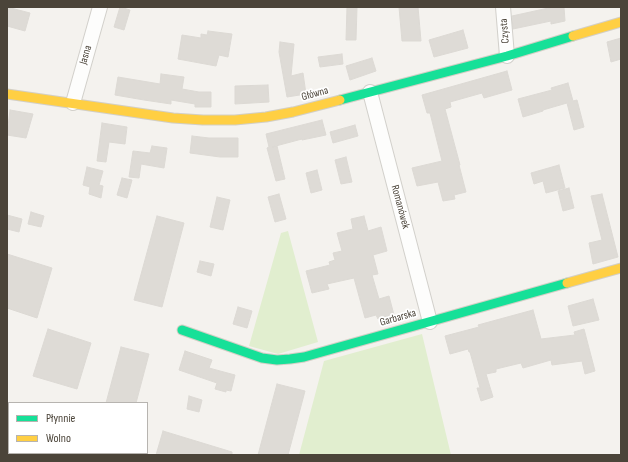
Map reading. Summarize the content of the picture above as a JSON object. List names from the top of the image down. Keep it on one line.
{"streets":{"street":["Czysta","Jasna","Główna","Romanówek","Garbarska"]},"crossings":[["Czysta","Główna"],["Jasna","Główna"],["Główna","Romanówek"],["Romanówek","Garbarska"]],"legend":["Płynnie","Wolno"]}
